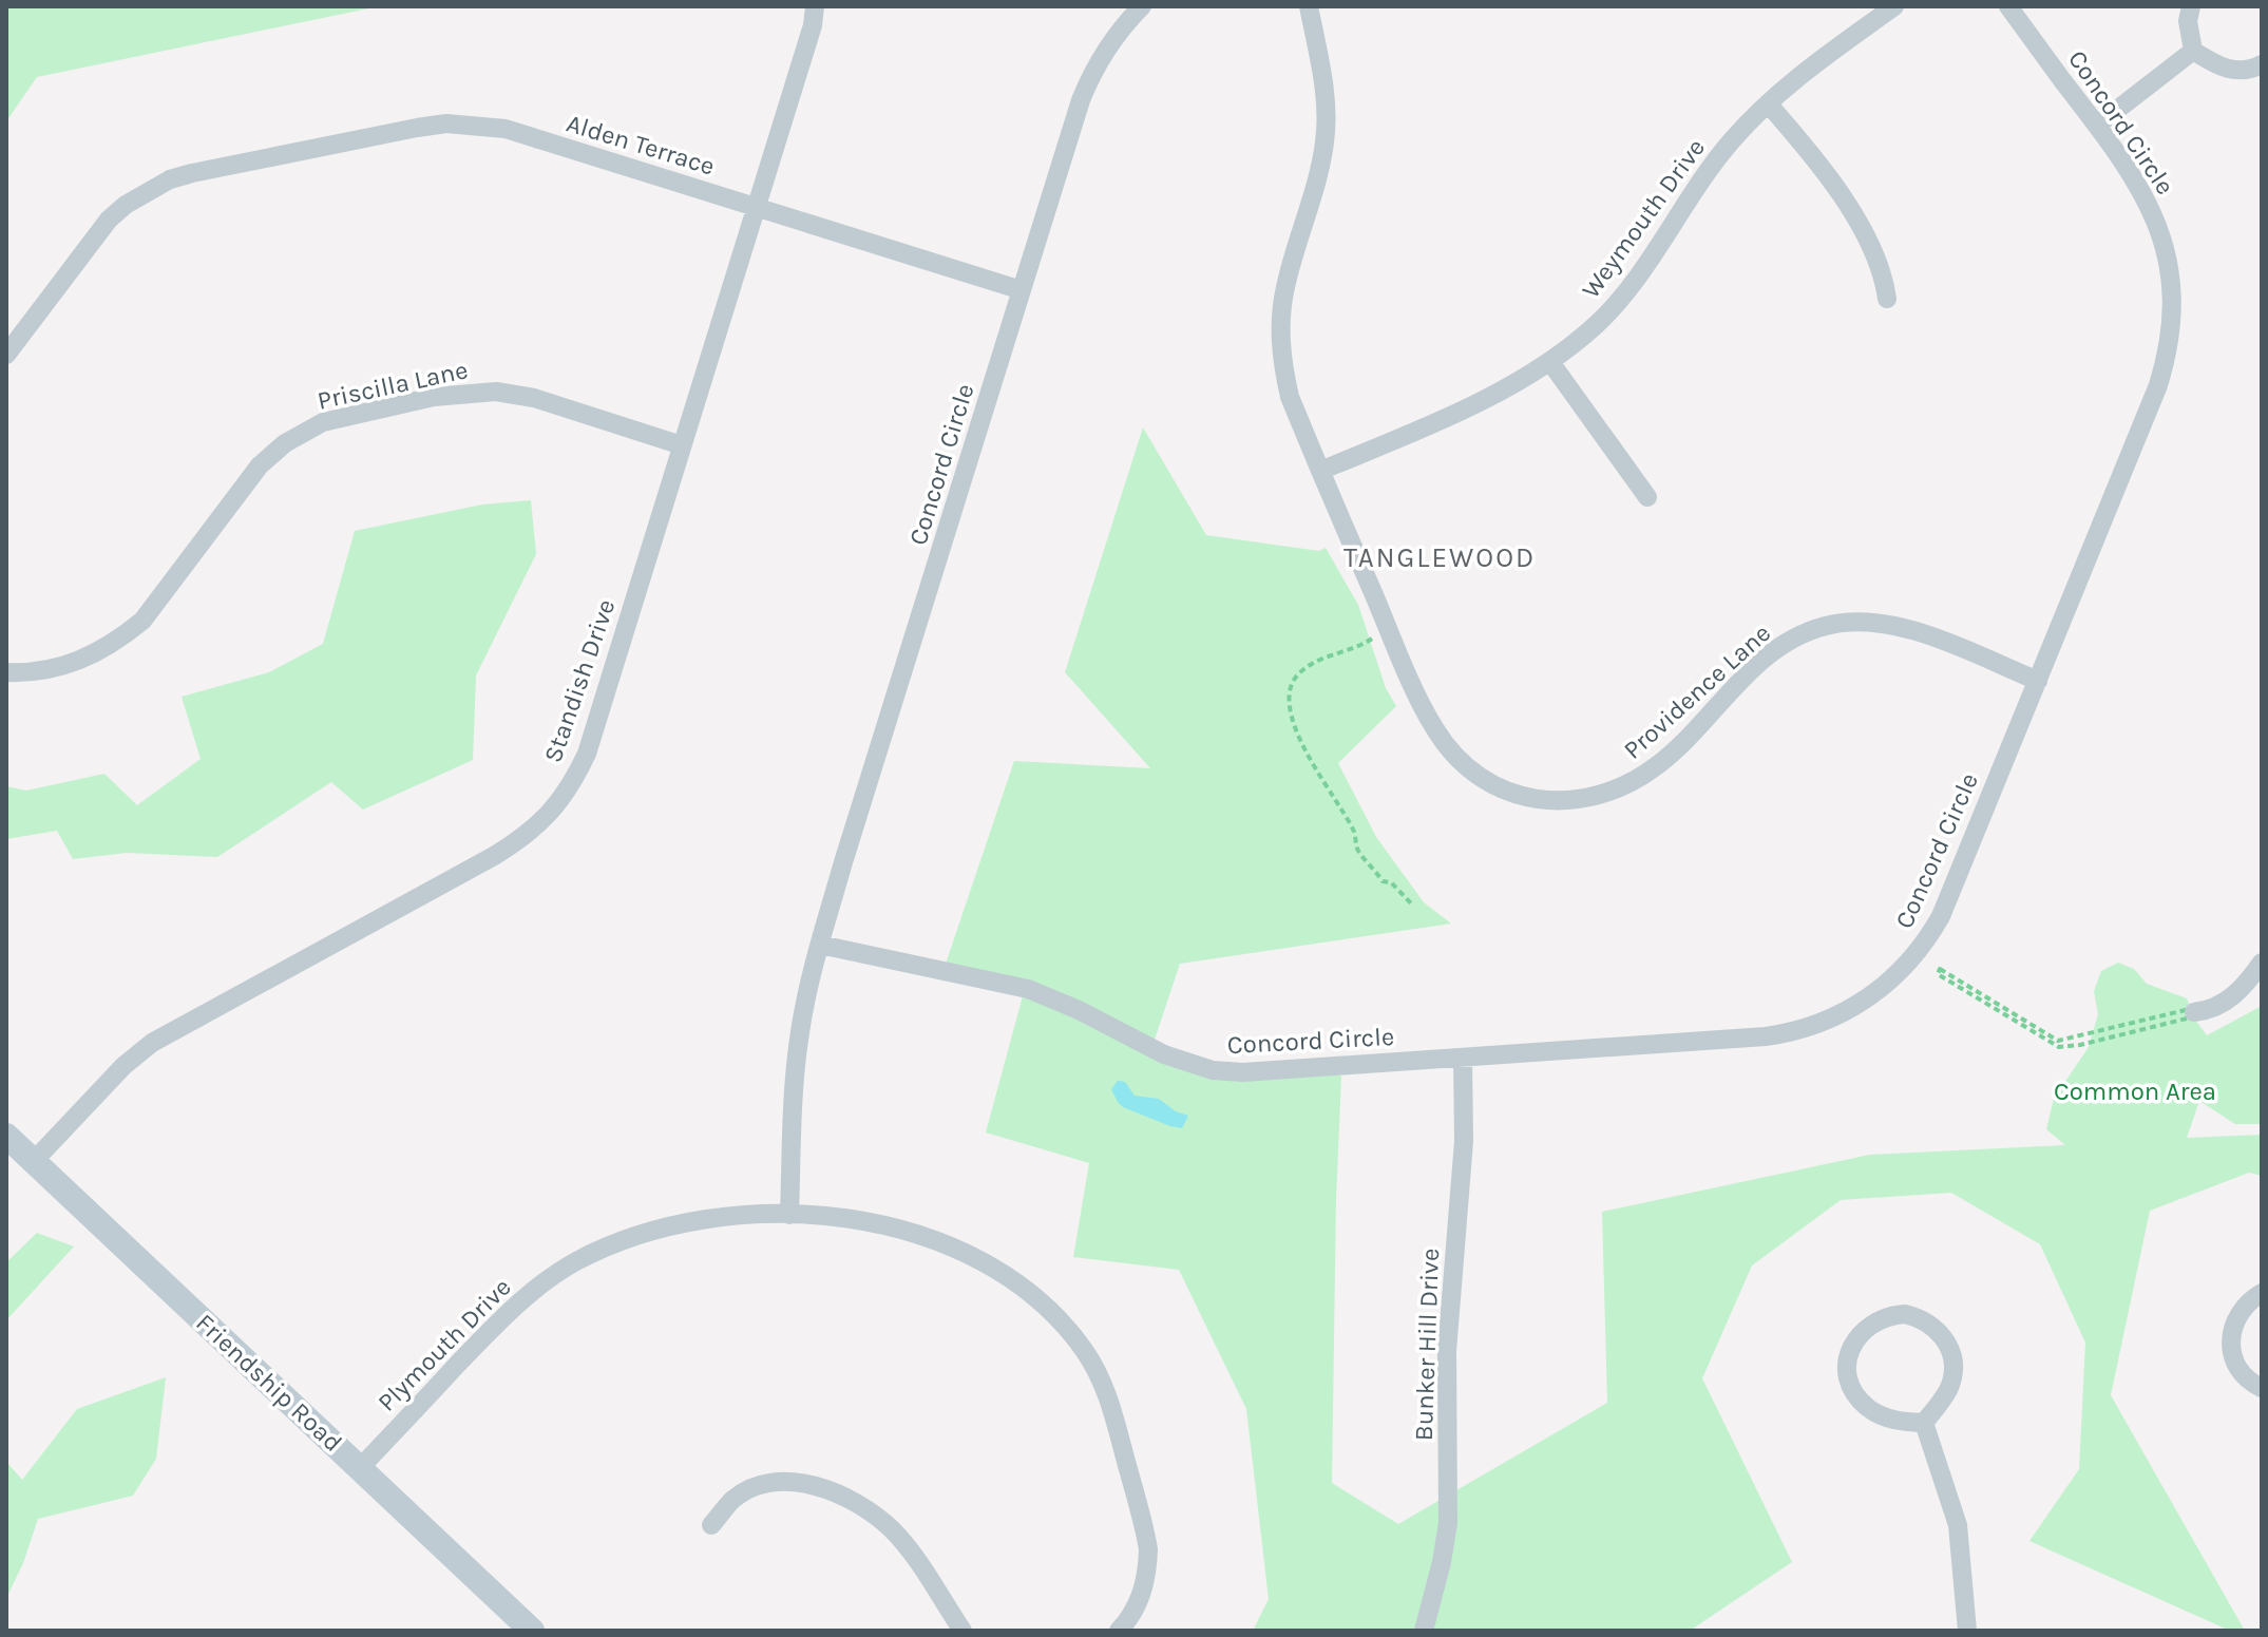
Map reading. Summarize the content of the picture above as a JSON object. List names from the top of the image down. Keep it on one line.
{"streets":{"street":["Concord Circle","Alden Terrace","Weymouth Drive","Priscilla Lane","Standish Drive","Providence Lane","Plymouth Drive","Bunker Hill Drive","Friendship Road"]},"crossings":[["Concord Circle","Alden Terrace"],["Concord Circle","Providence Lane"],["Concord Circle","Plymouth Drive"],["Concord Circle","Bunker Hill Drive"],["Alden Terrace","Standish Drive"],["Weymouth Drive","Providence Lane"],["Priscilla Lane","Standish Drive"],["Standish Drive","Friendship Road"],["Plymouth Drive","Friendship Road"]],"districts":["TANGLEWOOD"],"parks":["Common Area"]}
